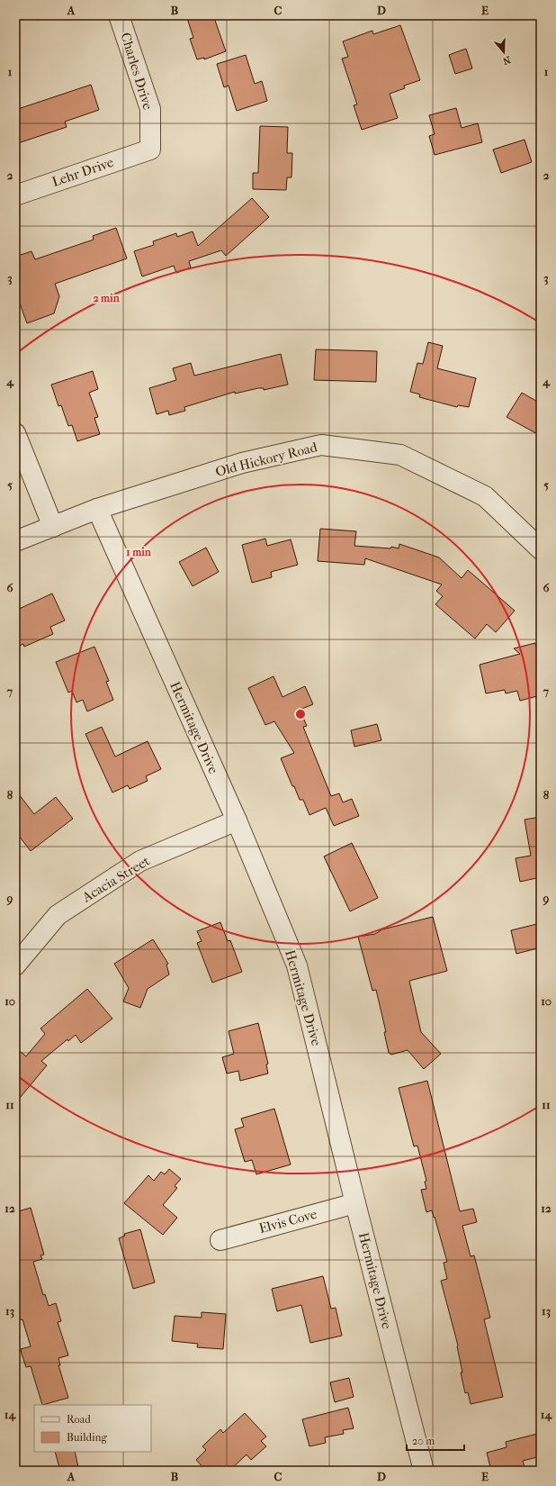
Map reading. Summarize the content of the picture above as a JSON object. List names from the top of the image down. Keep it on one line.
{"streets":{"street":["Charles Drive","Lehr Drive","Old Hickory Road","Hermitage Drive","Acacia Street","Elvis Cove"]},"crossings":[["Charles Drive","Lehr Drive"],["Old Hickory Road","Hermitage Drive"],["Hermitage Drive","Acacia Street"],["Hermitage Drive","Elvis Cove"]],"legend":["Road","Building"],"scale_bar":"20 m","north":"bottom","grid":{"columns":["A","B","C","D","E"],"rows":["1","2","3","4","5","6","7","8","9","10","11","12","13","14"]},"rings":["2 min","1 min"]}
